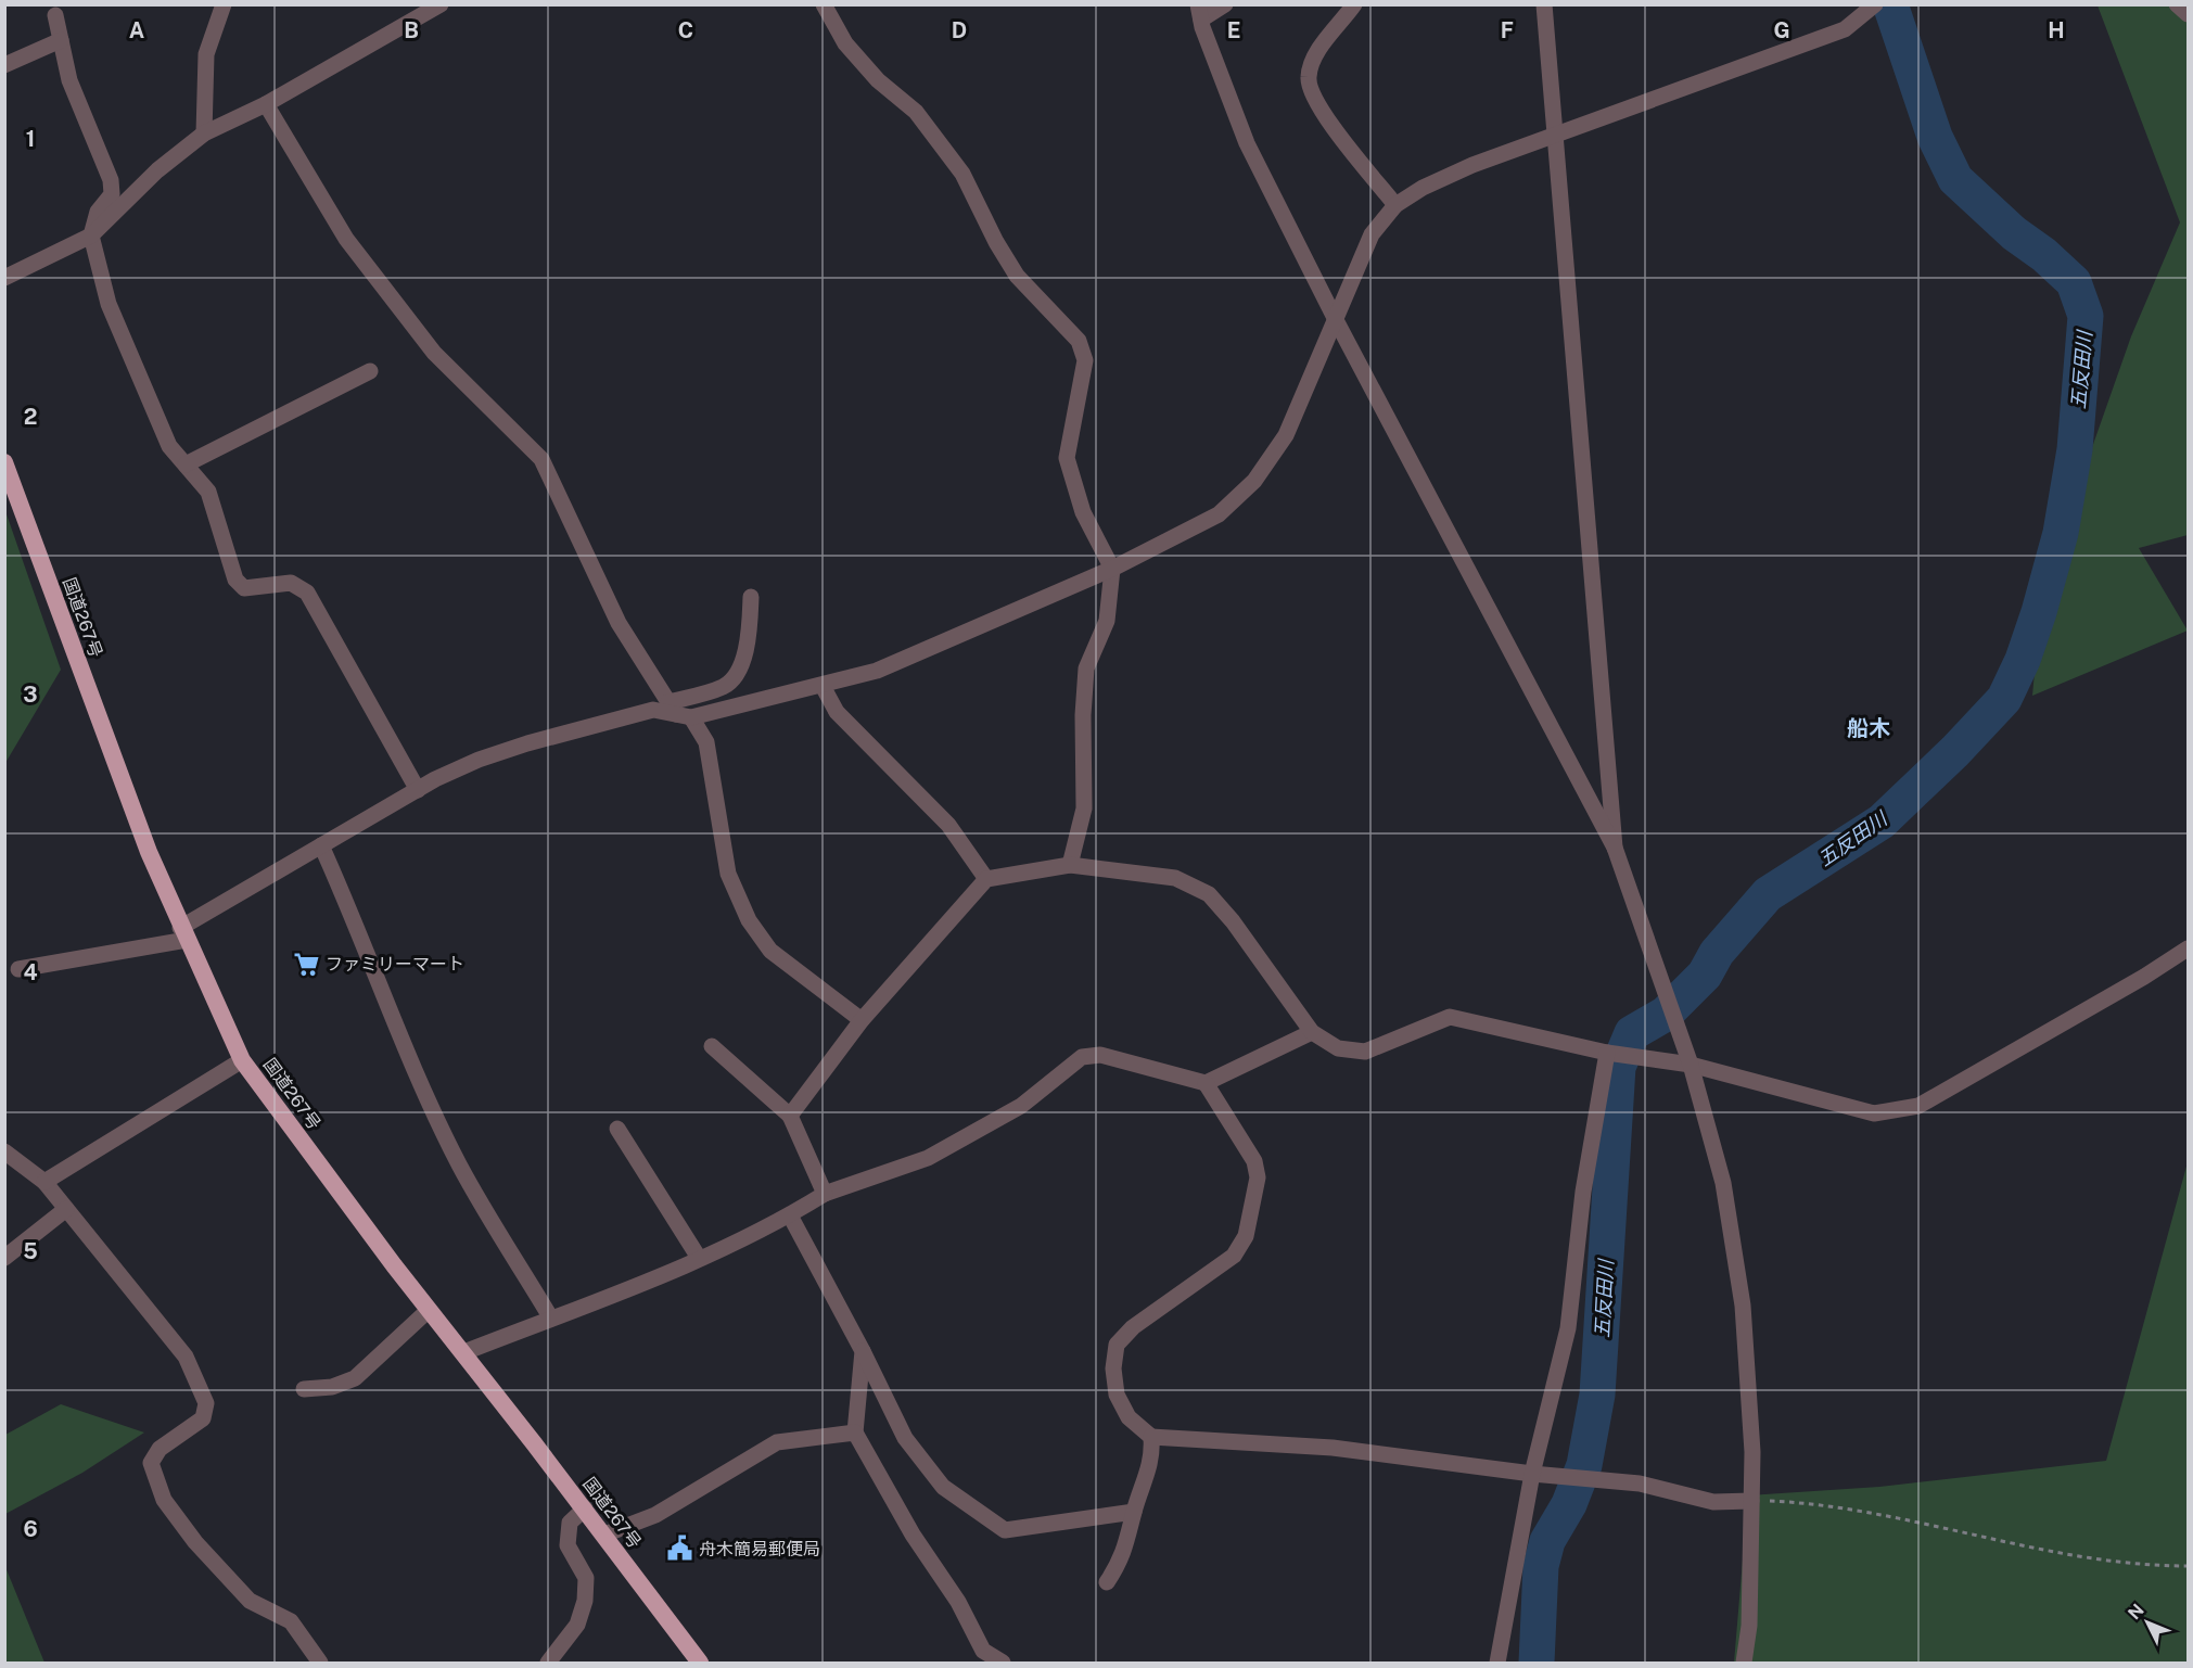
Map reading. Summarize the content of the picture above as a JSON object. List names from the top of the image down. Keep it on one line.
{"streets":{"highway":["国道267号"]},"districts":["船木"],"water":["五反田川"],"places":{"supermarket":["ファミリーマート"],"public building":["舟木簡易郵便局"]},"north":"top left","grid":{"columns":["A","B","C","D","E","F","G","H"],"rows":["1","2","3","4","5","6"]}}
